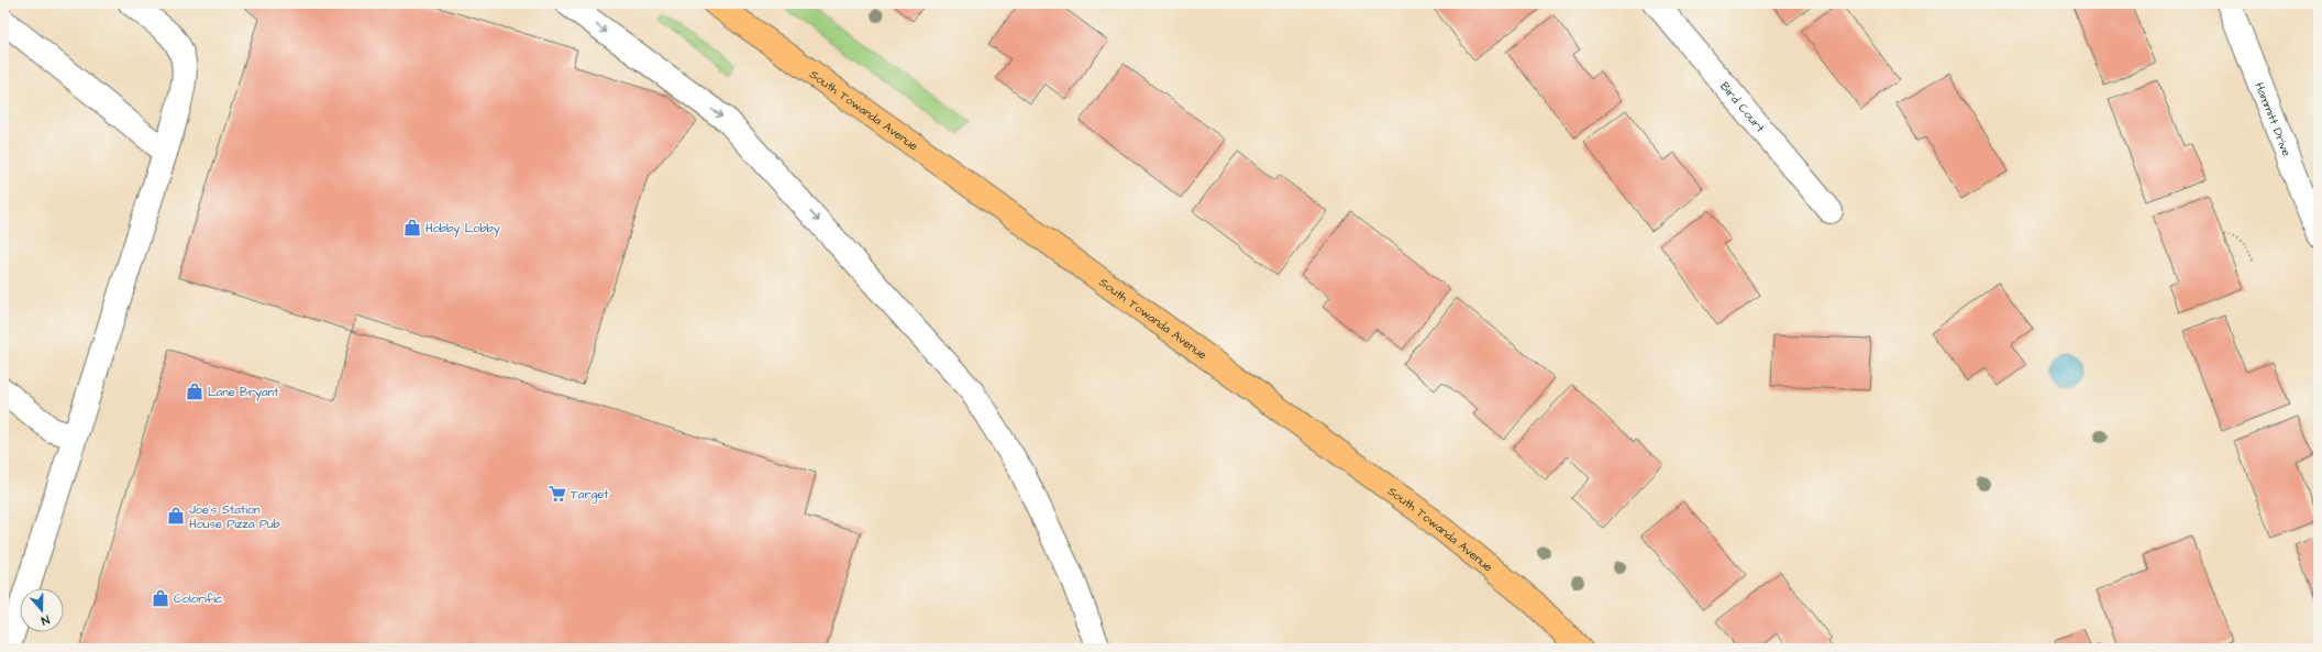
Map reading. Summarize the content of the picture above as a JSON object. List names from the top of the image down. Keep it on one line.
{"streets":{"main road":["South Towanda Avenue"],"street":["Bird Court","Hammitt Drive"]},"places":{"shop":["Hobby Lobby","Lane Bryant","Joe's Station House Pizza Pub","Colorific"],"supermarket":["Target"]},"north":"bottom"}
